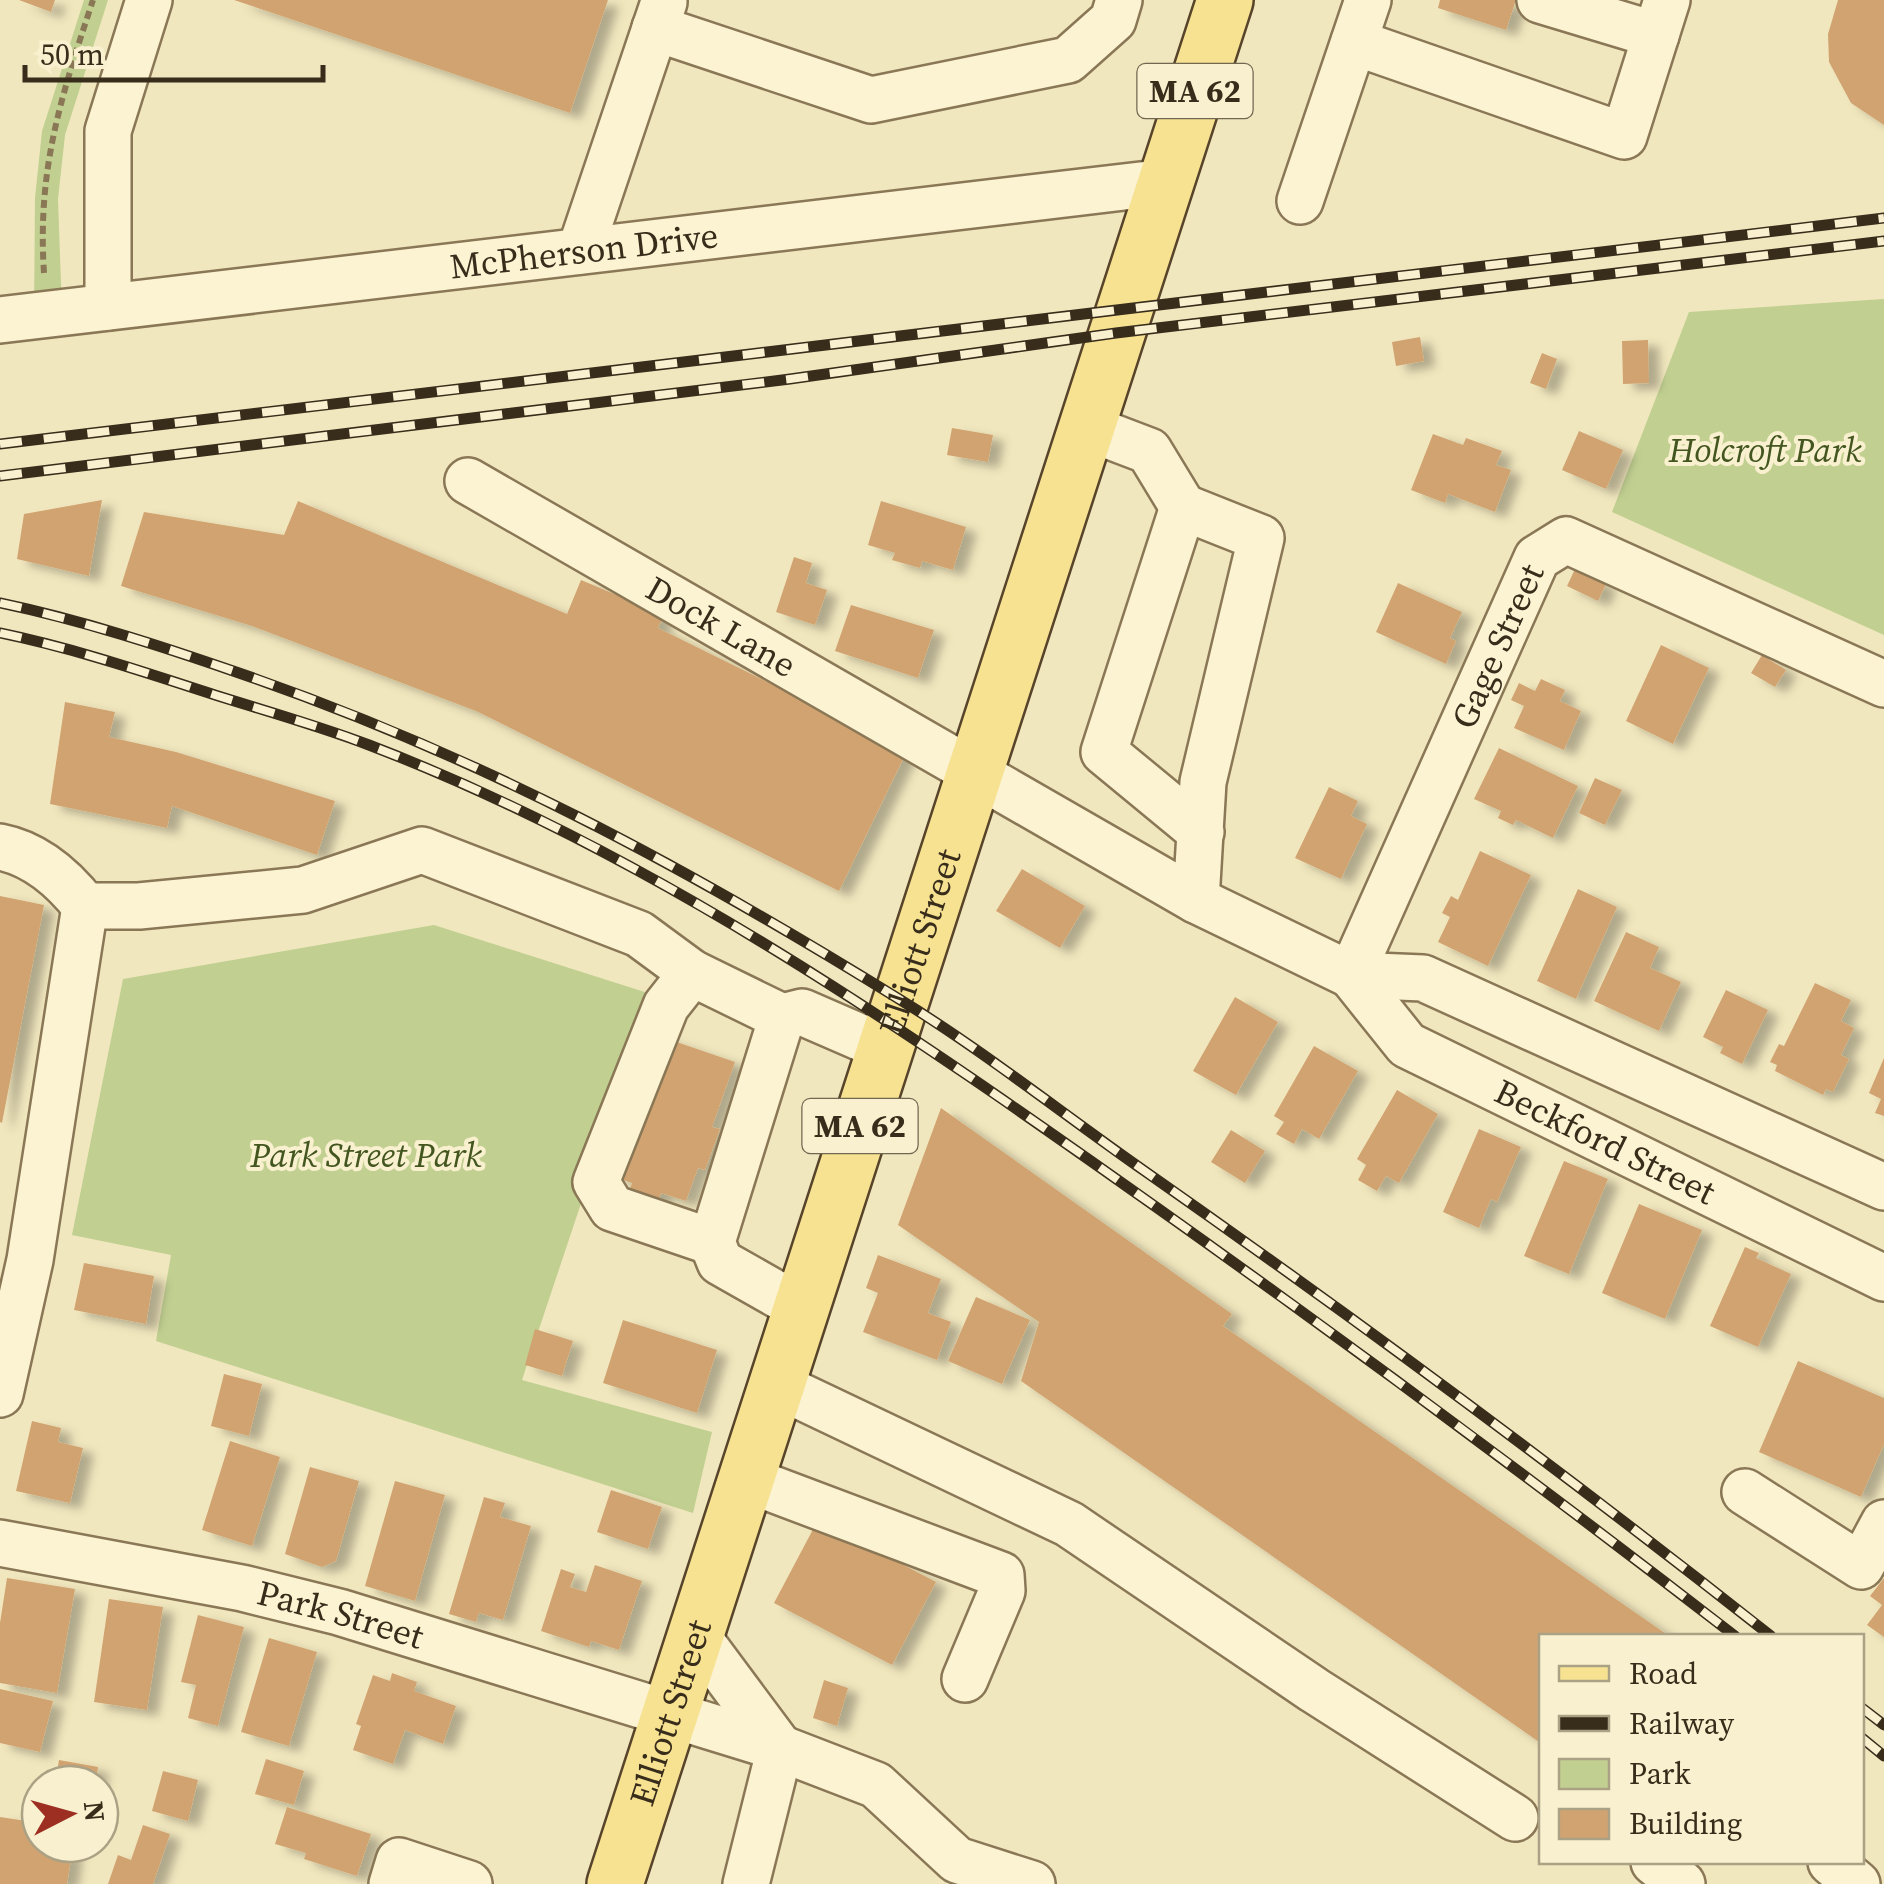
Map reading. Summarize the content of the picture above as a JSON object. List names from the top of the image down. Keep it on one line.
{"streets":{"main road":["MA 62","Elliott Street"],"street":["McPherson Drive","Dock Lane","Gage Street","Beckford Street","Park Street"]},"crossings":[["McPherson Drive","Elliott Street"],["Dock Lane","Elliott Street"],["Dock Lane","Beckford Street"],["Gage Street","Beckford Street"],["Elliott Street","Beckford Street"],["Elliott Street","Park Street"]],"parks":["Holcroft Park","Park Street Park"],"legend":["Road","Railway","Park","Building"],"scale_bar":"50 m","north":"right"}
